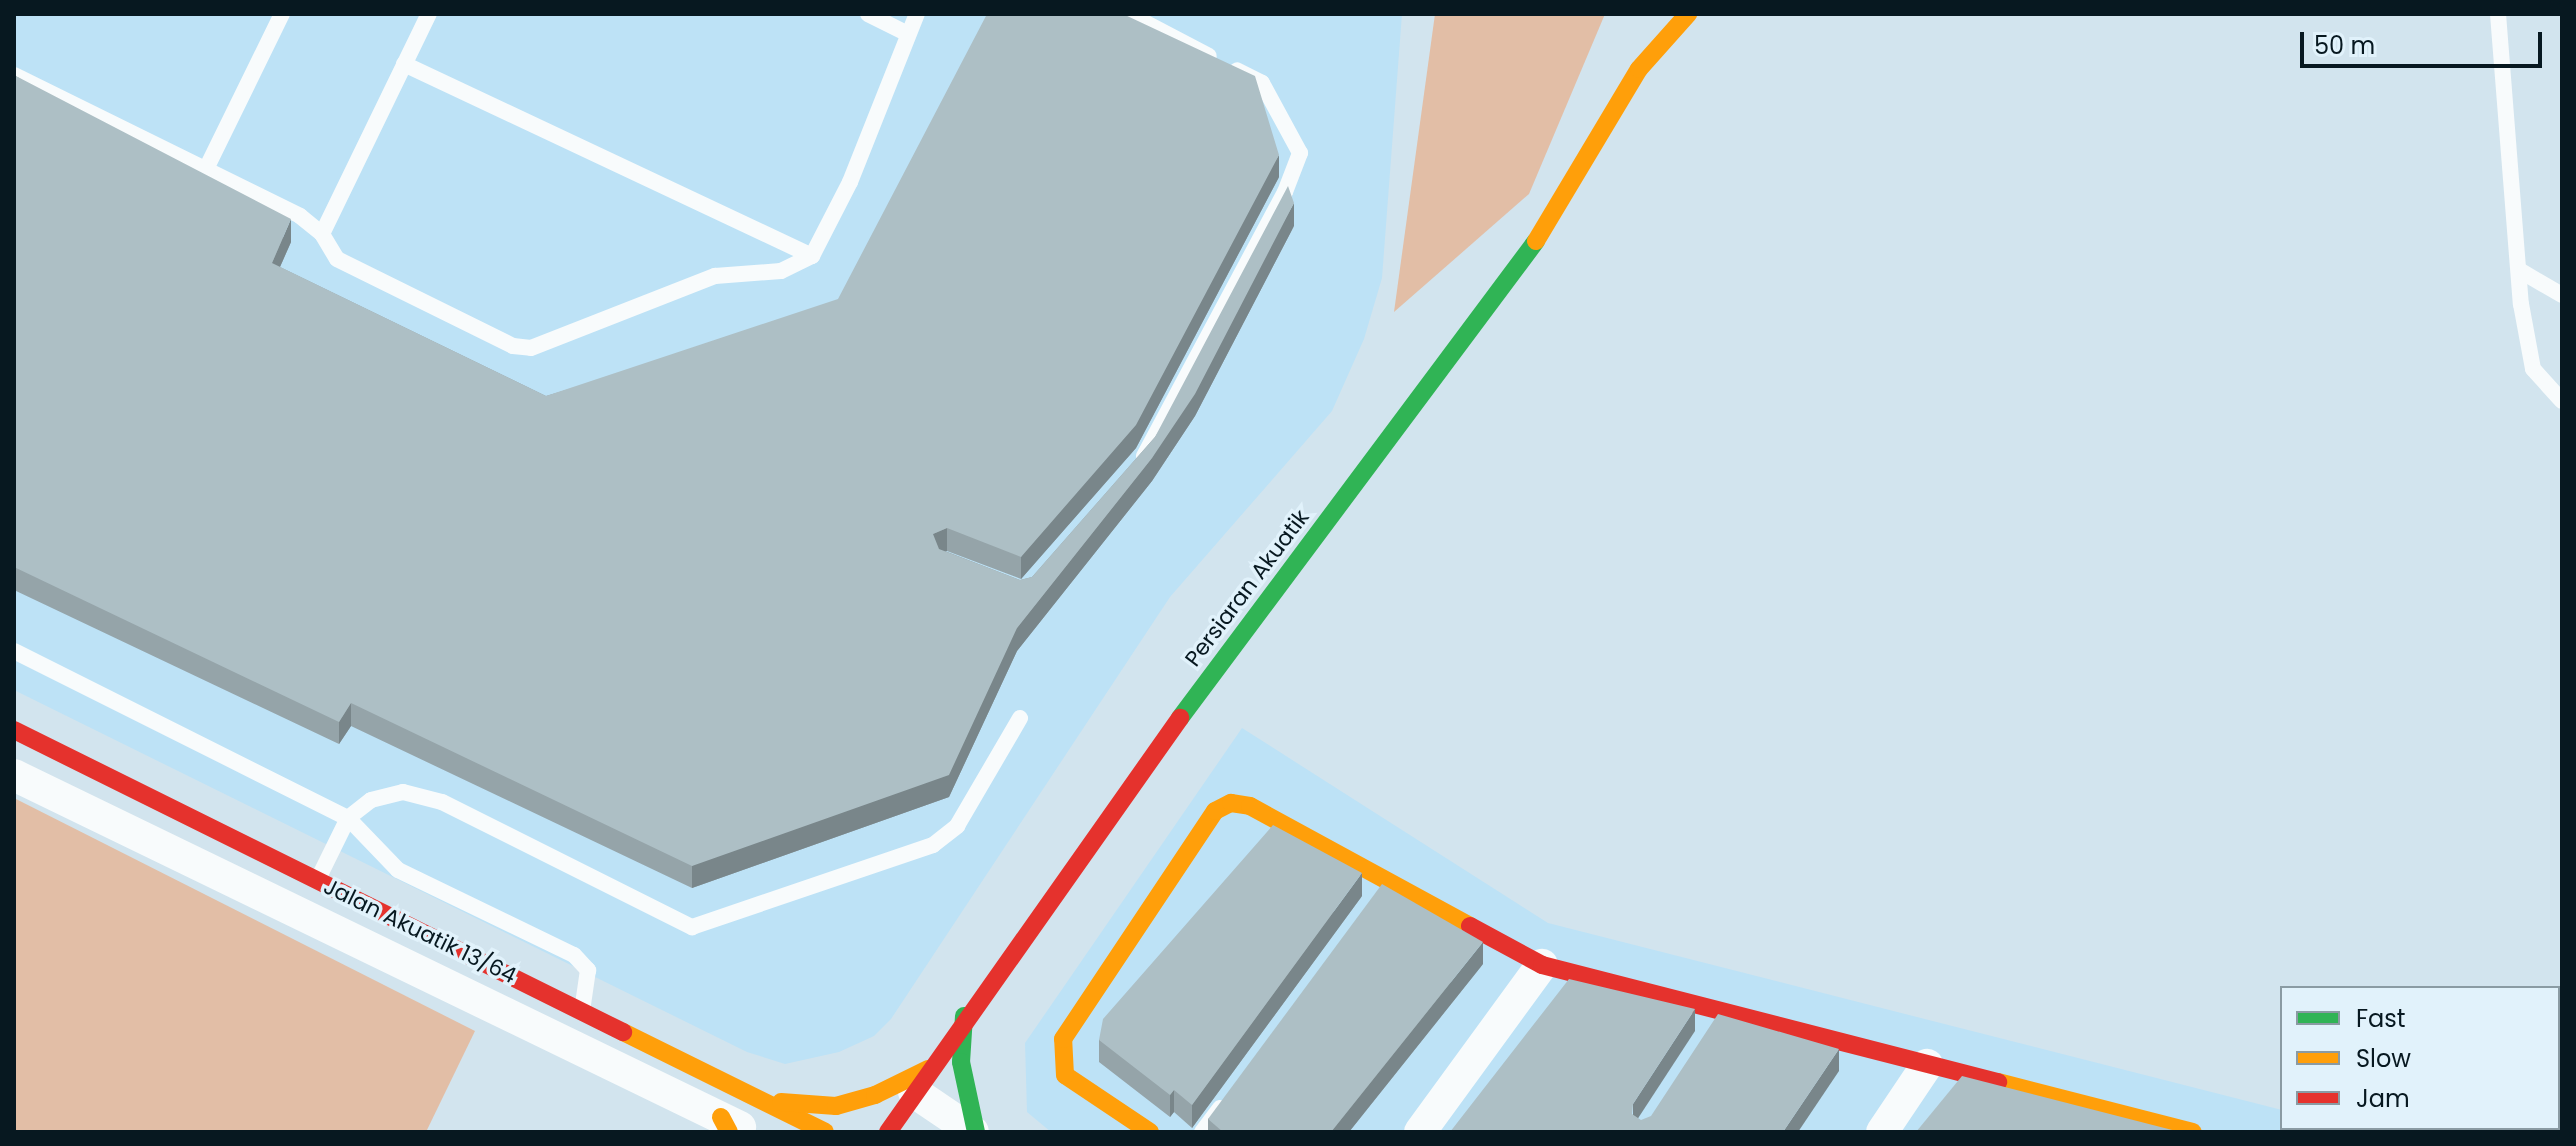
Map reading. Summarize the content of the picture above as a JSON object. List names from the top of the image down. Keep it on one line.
{"streets":{"street":["Persiaran Akuatik","Jalan Akuatik 13/64"]},"legend":["Fast","Slow","Jam"],"scale_bar":"50 m"}
